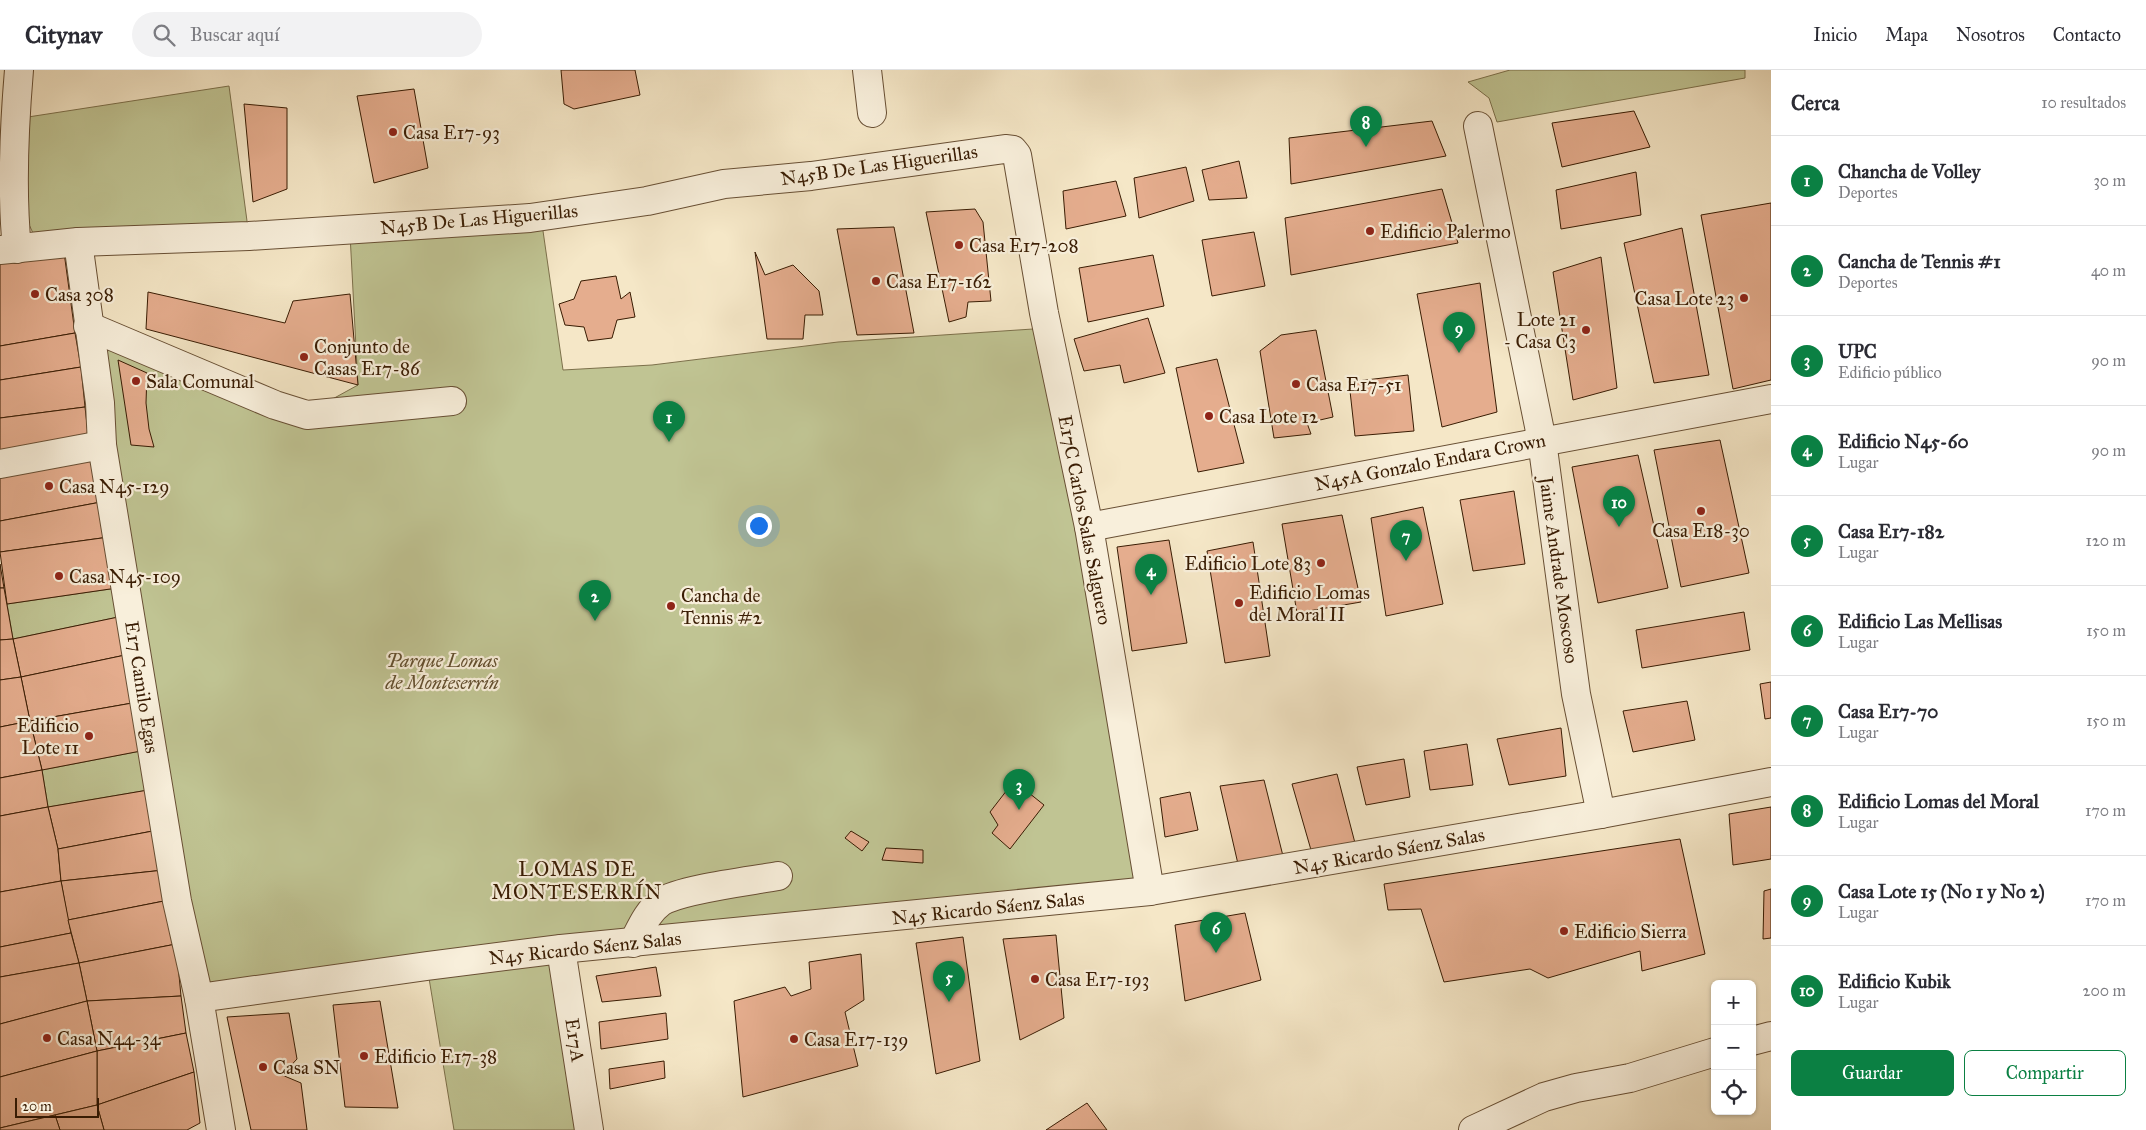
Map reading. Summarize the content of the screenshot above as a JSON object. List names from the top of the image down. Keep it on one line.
{"streets":{"street":["N45B De Las Higuerillas","N45A Gonzalo Endara Crown","E17C Carlos Salas Salguero","Jaime Andrade Moscoso","E17 Camilo Egas","N45 Ricardo Sáenz Salas","E17A"]},"crossings":[["N45B De Las Higuerillas","E17C Carlos Salas Salguero"],["N45B De Las Higuerillas","E17 Camilo Egas"],["N45A Gonzalo Endara Crown","E17C Carlos Salas Salguero"],["N45A Gonzalo Endara Crown","Jaime Andrade Moscoso"],["E17C Carlos Salas Salguero","N45 Ricardo Sáenz Salas"],["Jaime Andrade Moscoso","N45 Ricardo Sáenz Salas"],["E17 Camilo Egas","N45 Ricardo Sáenz Salas"],["N45 Ricardo Sáenz Salas","E17A"]],"districts":["LOMAS DE MONTESERRÍN"],"parks":["Parque Lomas de Monteserrín"],"places":["Casa E17-93","Edificio Palermo","Casa E17-208","Casa E17-162","Casa 308","Casa Lote 23","Lote 21 - Casa C3","Conjunto de Casas E17-86","Sala Comunal","Casa E17-51","Casa Lote 12","Casa N45-129","Casa E18-30","Edificio Lote 83","Casa N45-109","Edificio Lomas del Moral II","Cancha de Tennis #2","Edificio Lote 11","Edificio Sierra","Casa E17-193","Casa N44-34","Casa E17-139","Edificio E17-38","Casa SN"],"scale_bar":"20 m","page":{"header":"Citynav","search":"Buscar aquí","nav":["Inicio","Mapa","Nosotros","Contacto"],"heading":["Cerca","10 resultados"],"pins":["8","9","1","10","7","4","2","3","6","5"],"list":[{"mark":"1","name":"Chancha de Volley","note":"Deportes","value":"30 m"},{"mark":"2","name":"Cancha de Tennis #1","note":"Deportes","value":"40 m"},{"mark":"3","name":"UPC","note":"Edificio público","value":"90 m"},{"mark":"4","name":"Edificio N45-60","note":"Lugar","value":"90 m"},{"mark":"5","name":"Casa E17-182","note":"Lugar","value":"120 m"},{"mark":"6","name":"Edificio Las Mellisas","note":"Lugar","value":"150 m"},{"mark":"7","name":"Casa E17-70","note":"Lugar","value":"150 m"},{"mark":"8","name":"Edificio Lomas del Moral","note":"Lugar","value":"170 m"},{"mark":"9","name":"Casa Lote 15 (No 1 y No 2)","note":"Lugar","value":"170 m"},{"mark":"10","name":"Edificio Kubik","note":"Lugar","value":"200 m"}],"map_buttons":["+","−"],"buttons":["Guardar","Compartir"],"scale":"20 m"}}
